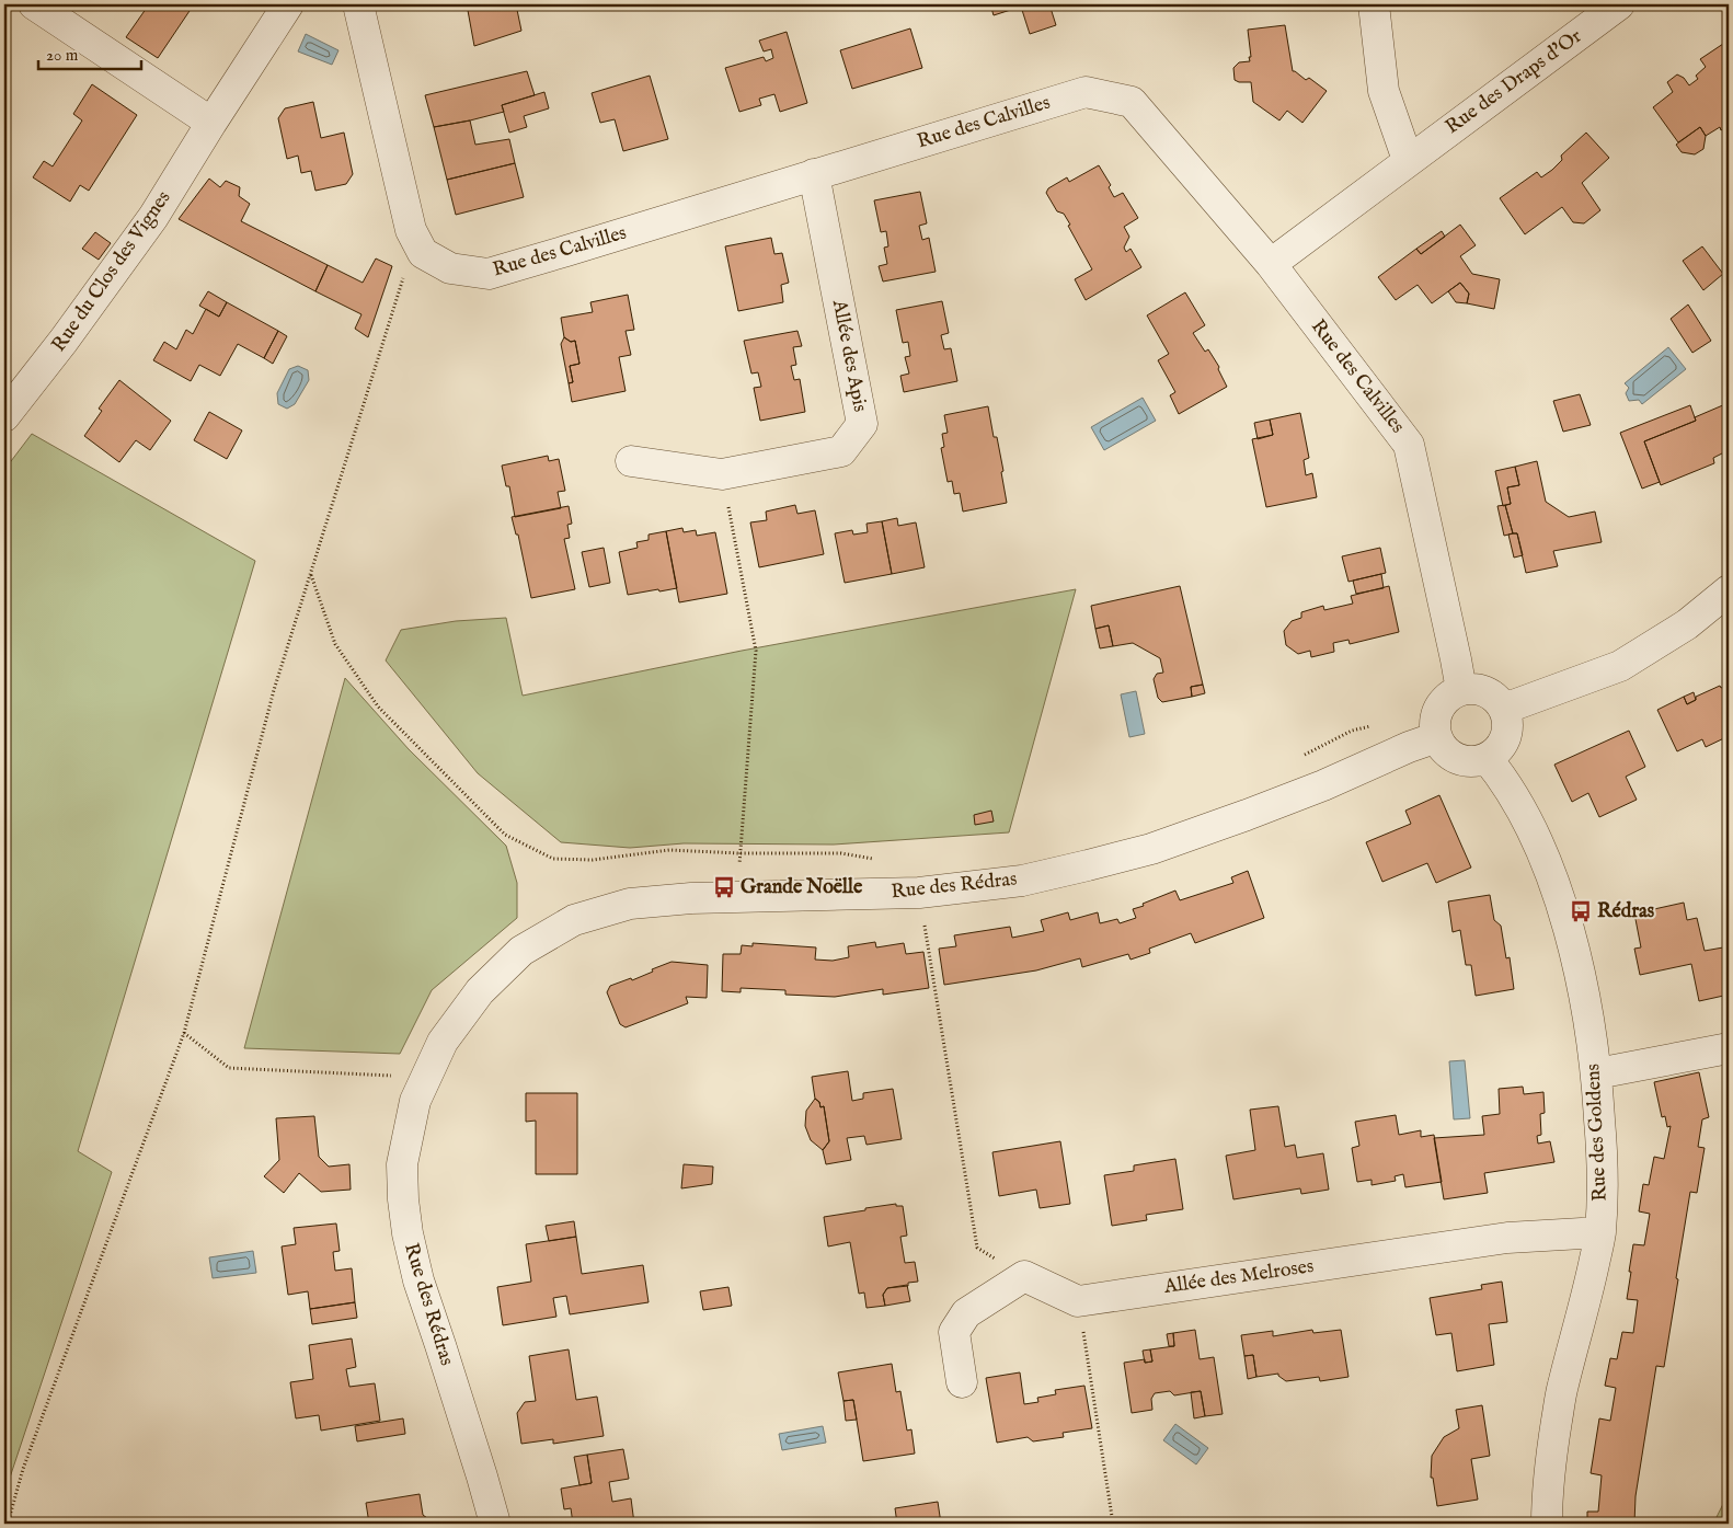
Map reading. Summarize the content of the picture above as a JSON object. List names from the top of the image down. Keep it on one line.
{"streets":{"street":["Rue des Draps d'Or","Rue des Calvilles","Rue du Clos des Vignes","Allée des Apis","Rue des Rédras","Rue des Goldens","Allée des Melroses"]},"crossings":[["Rue des Draps d'Or","Rue des Calvilles"],["Rue des Calvilles","Allée des Apis"],["Rue des Calvilles","Rue des Rédras"],["Rue des Calvilles","Rue des Goldens"],["Rue des Rédras","Rue des Goldens"],["Rue des Goldens","Allée des Melroses"]],"places":{"bus stop":["Grande Noëlle","Rédras"]},"scale_bar":"20 m"}
